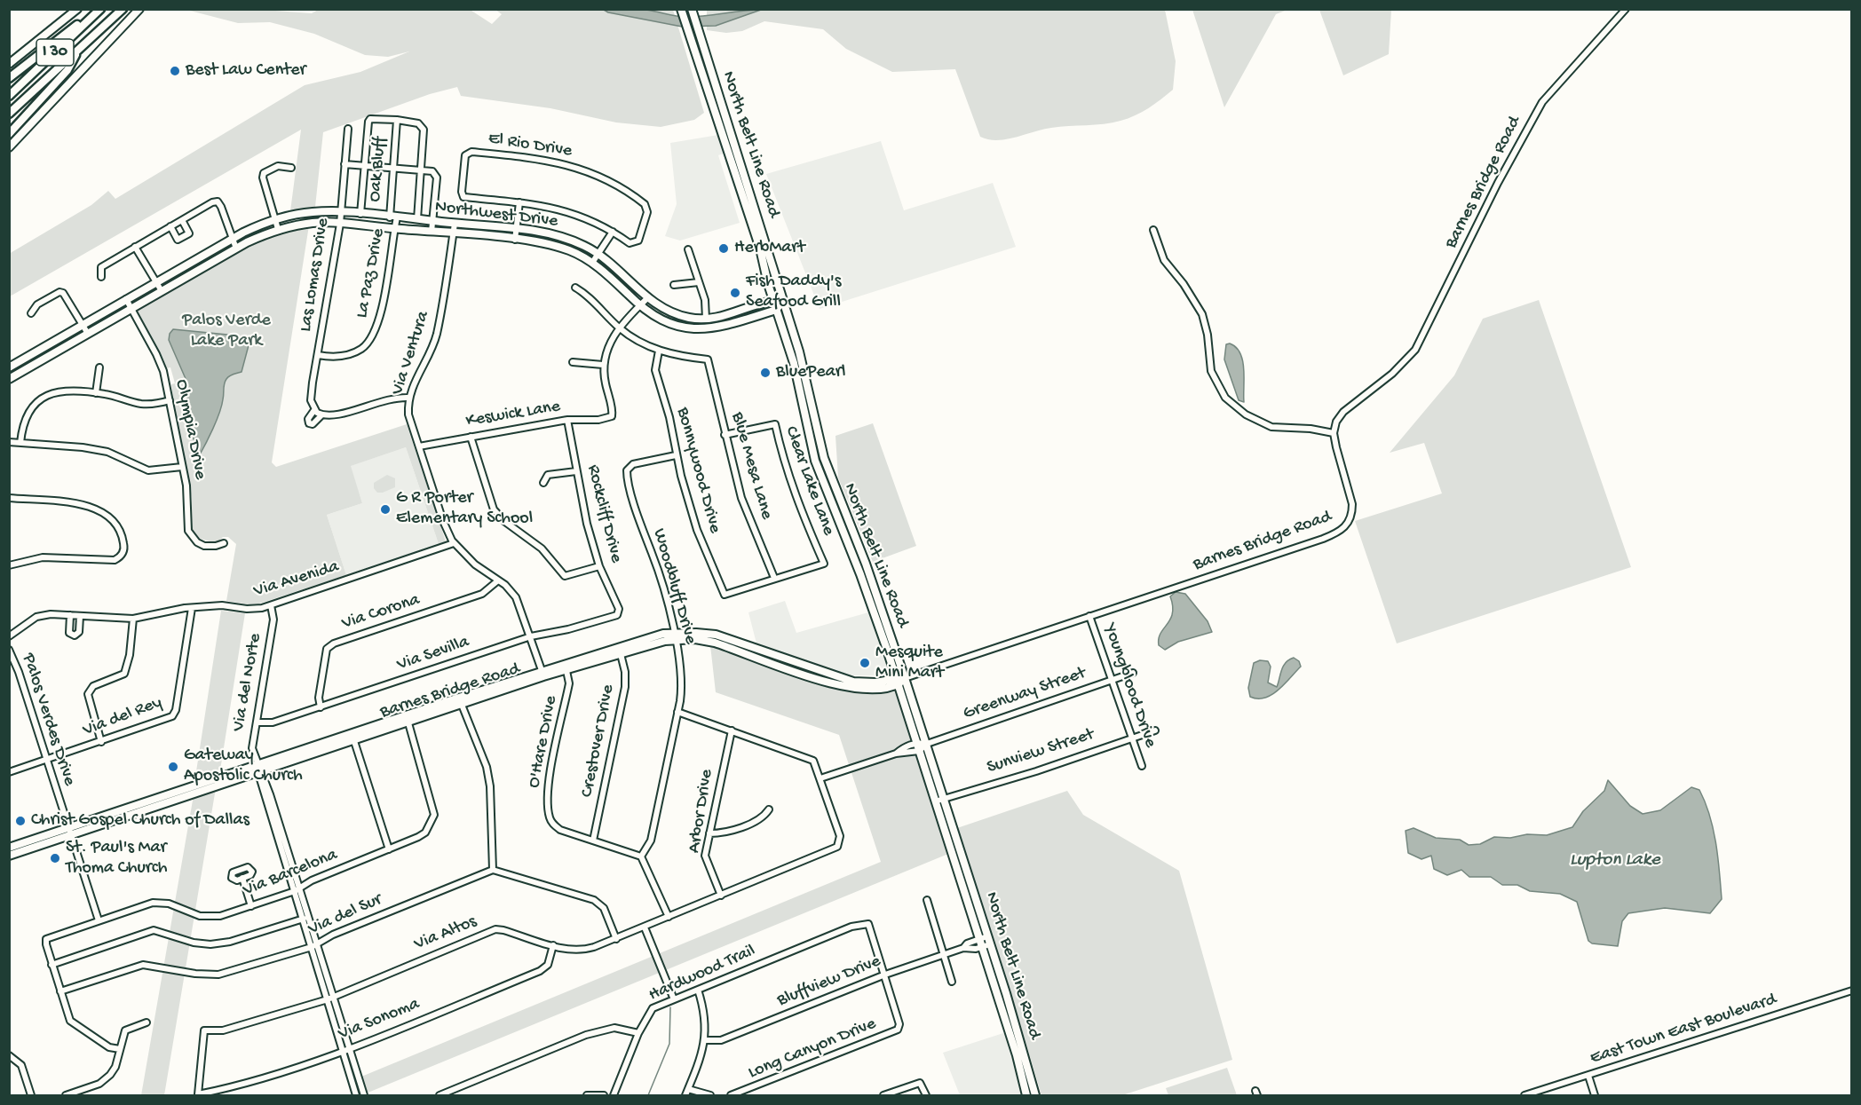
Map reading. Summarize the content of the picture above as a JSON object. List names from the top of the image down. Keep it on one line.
{"streets":{"highway":["I 30"],"main road":["North Belt Line Road","Barnes Bridge Road","Northwest Drive"],"street":["El Rio Drive","Oak Bluff","La Paz Drive","Las Lomas Drive","Via Ventura","Keswick Lane","Olympia Drive","Blue Mesa Lane","Bonnywood Drive","Clear Lake Lane","Rockcliff Drive","Via Avenida","Woodbluff Drive","Via Corona","Via Sevilla","Via del Norte","Youngblood Drive","Greenway Street","Via del Rey","Palos Verdes Drive","Crestover Drive","O'Hare Drive","Sunview Street","Arbor Drive","Via Barcelona","Via del Sur","Via Altos","Hardwood Trail","Bluffview Drive","Via Sonoma","East Town East Boulevard","Long Canyon Drive"]},"crossings":[["North Belt Line Road","Barnes Bridge Road"],["North Belt Line Road","Northwest Drive"],["North Belt Line Road","Greenway Street"],["North Belt Line Road","Sunview Street"],["North Belt Line Road","Bluffview Drive"],["Oak Bluff","Northwest Drive"],["Oak Bluff","La Paz Drive"],["Barnes Bridge Road","Via Ventura"],["Barnes Bridge Road","Woodbluff Drive"],["Barnes Bridge Road","Via del Norte"],["Barnes Bridge Road","Youngblood Drive"],["Barnes Bridge Road","Palos Verdes Drive"],["Barnes Bridge Road","Crestover Drive"],["Barnes Bridge Road","O'Hare Drive"],["Barnes Bridge Road","Via Barcelona"],["Northwest Drive","La Paz Drive"],["Northwest Drive","Las Lomas Drive"],["Northwest Drive","Via Ventura"],["Northwest Drive","Olympia Drive"],["La Paz Drive","Las Lomas Drive"],["Via Ventura","Keswick Lane"],["Via Ventura","Via Avenida"],["Via Ventura","Via Corona"],["Via Ventura","Via Sevilla"],["Keswick Lane","Rockcliff Drive"],["Blue Mesa Lane","Bonnywood Drive"],["Blue Mesa Lane","Clear Lake Lane"],["Bonnywood Drive","Clear Lake Lane"],["Bonnywood Drive","Woodbluff Drive"],["Rockcliff Drive","Via Sevilla"],["Via Avenida","Via del Norte"],["Via Avenida","Via del Rey"],["Woodbluff Drive","O'Hare Drive"],["Via Corona","Via Sevilla"],["Via Sevilla","Via del Norte"],["Via del Norte","Via Barcelona"],["Via del Norte","Via del Sur"],["Via del Norte","Via Altos"],["Via del Norte","Via Sonoma"],["Youngblood Drive","Greenway Street"],["Youngblood Drive","Sunview Street"],["Via del Rey","Palos Verdes Drive"],["Palos Verdes Drive","Via Barcelona"],["Crestover Drive","O'Hare Drive"],["Arbor Drive","Via Altos"],["Via Altos","Via Sonoma"],["Hardwood Trail","Bluffview Drive"],["Hardwood Trail","Long Canyon Drive"],["Bluffview Drive","Long Canyon Drive"]],"water":["Lupton Lake"],"parks":["Palos Verde Lake Park"],"places":["Best Law Center","HerbMart","Fish Daddy's Seafood Grill","BluePearl","G R Porter Elementary School","Mesquite Mini Mart","Gateway Apostolic Church","Christ Gospel Church of Dallas","St. Paul's Mar Thoma Church"]}
